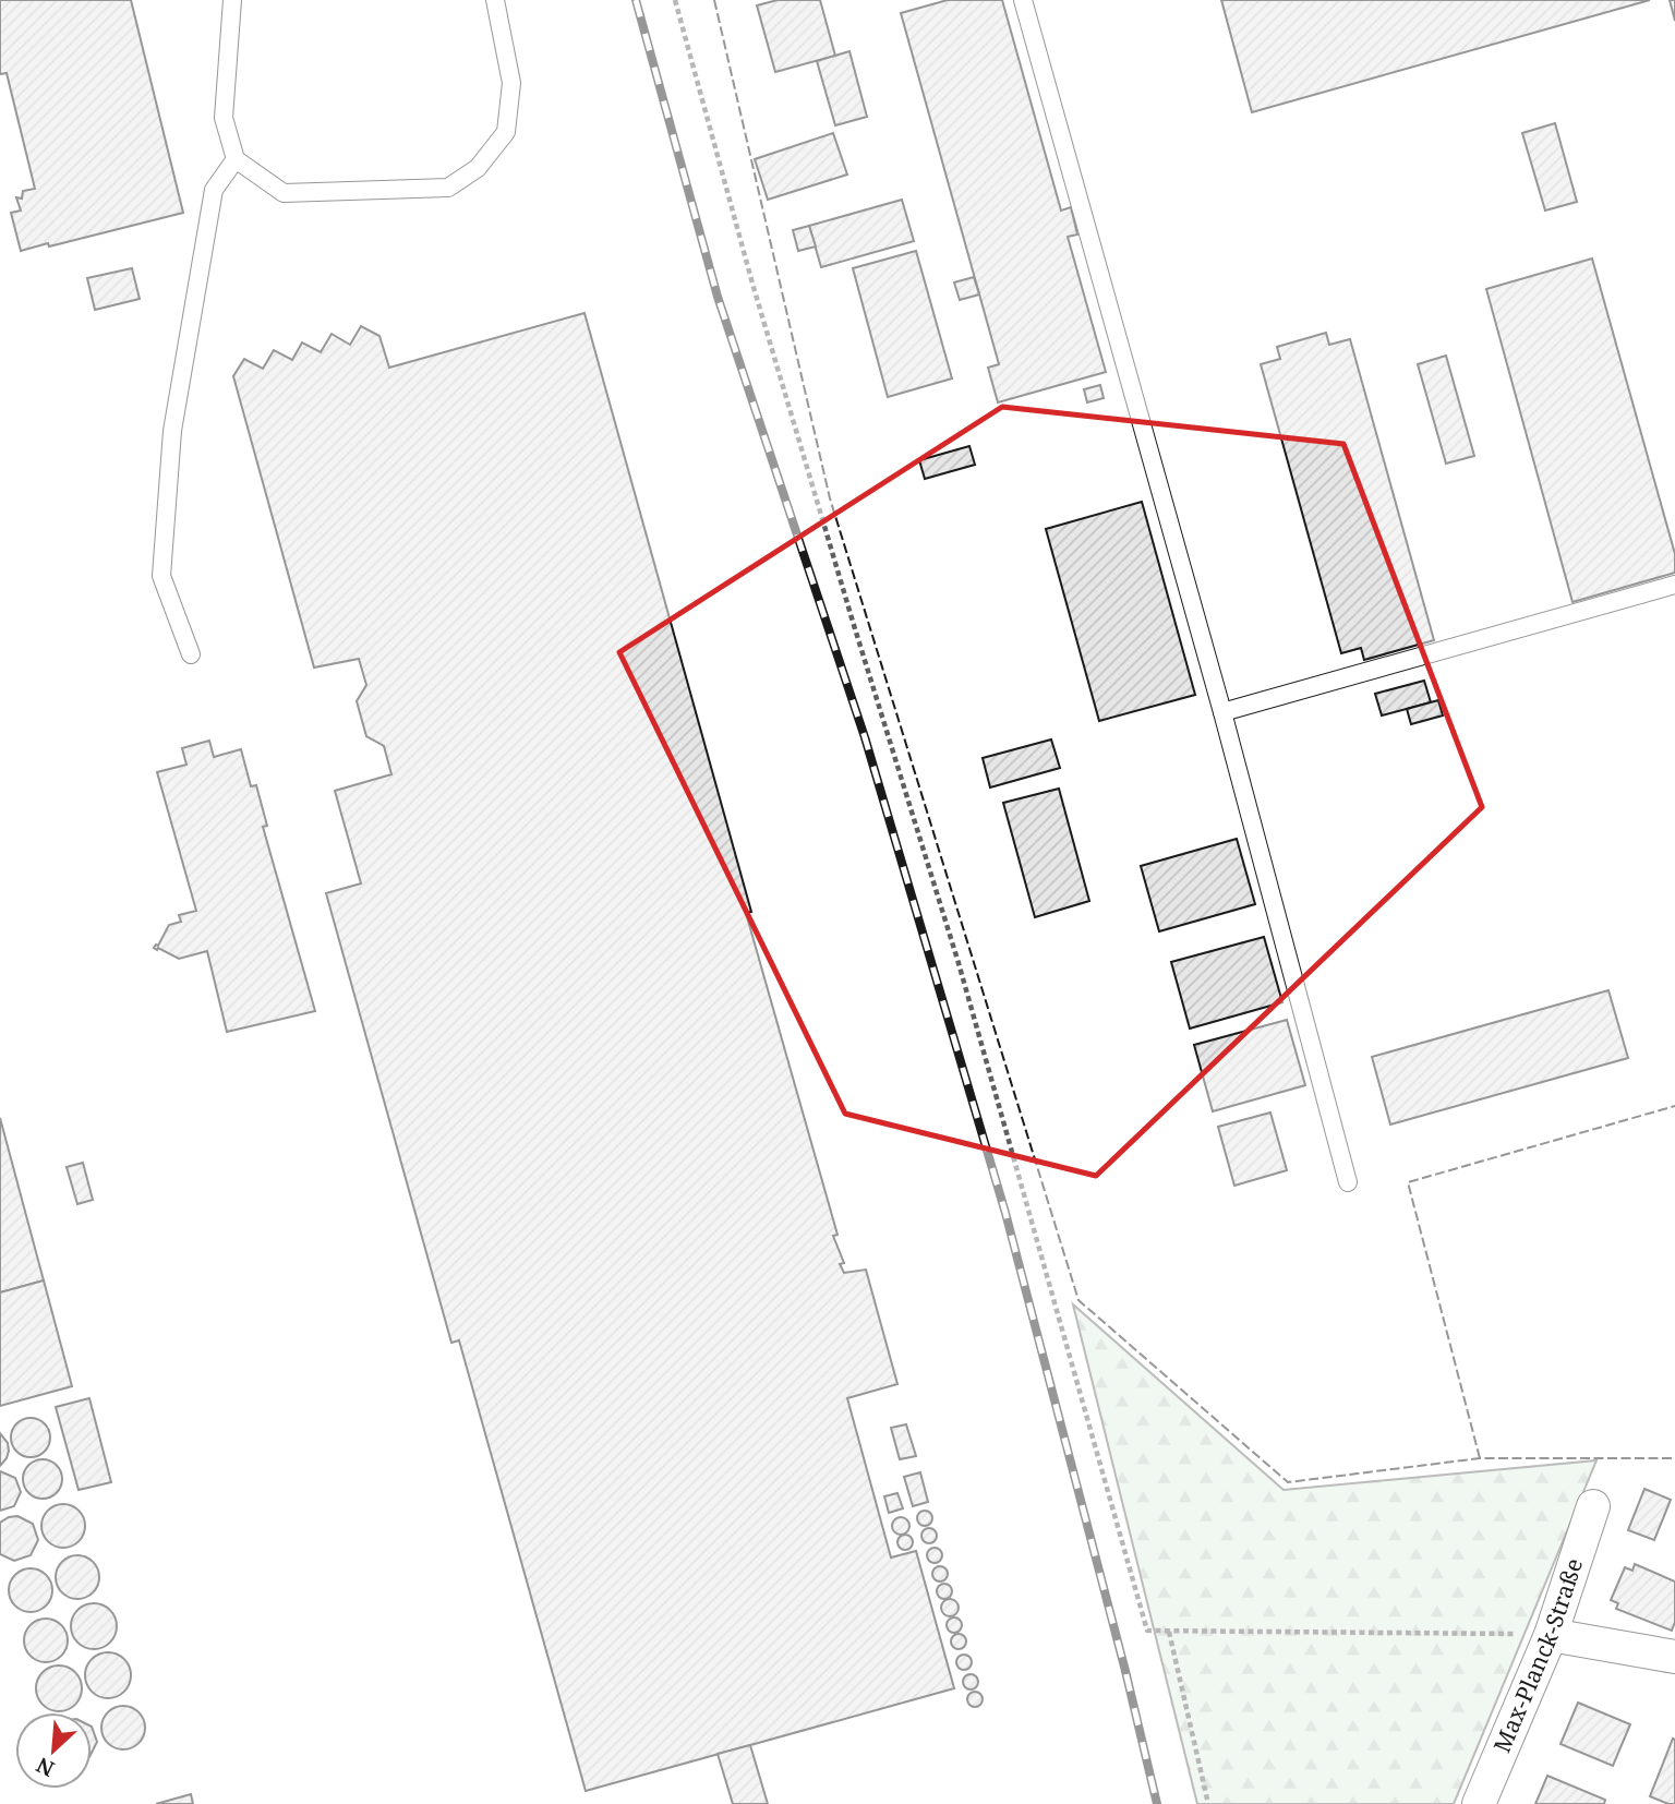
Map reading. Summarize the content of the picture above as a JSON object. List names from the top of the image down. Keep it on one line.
{"streets":{"street":["Max-Planck-Straße"]},"north":"bottom left"}
